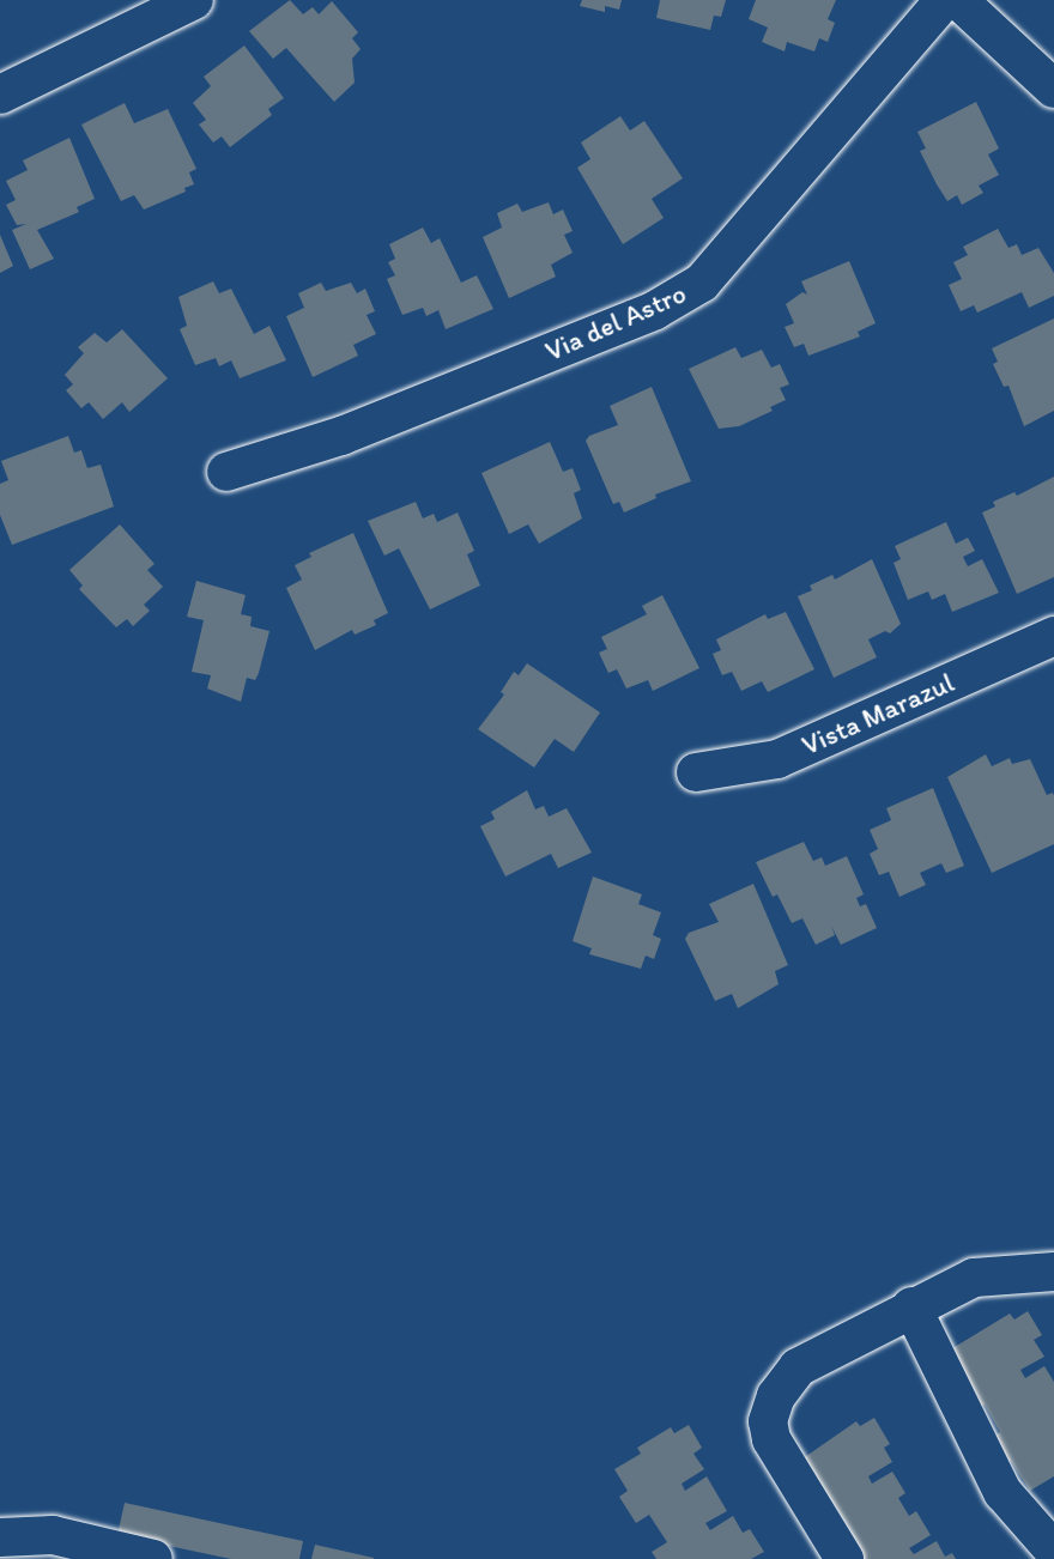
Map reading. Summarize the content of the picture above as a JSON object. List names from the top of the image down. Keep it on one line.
{"streets":{"street":["Via del Astro","Vista Marazul"]}}
